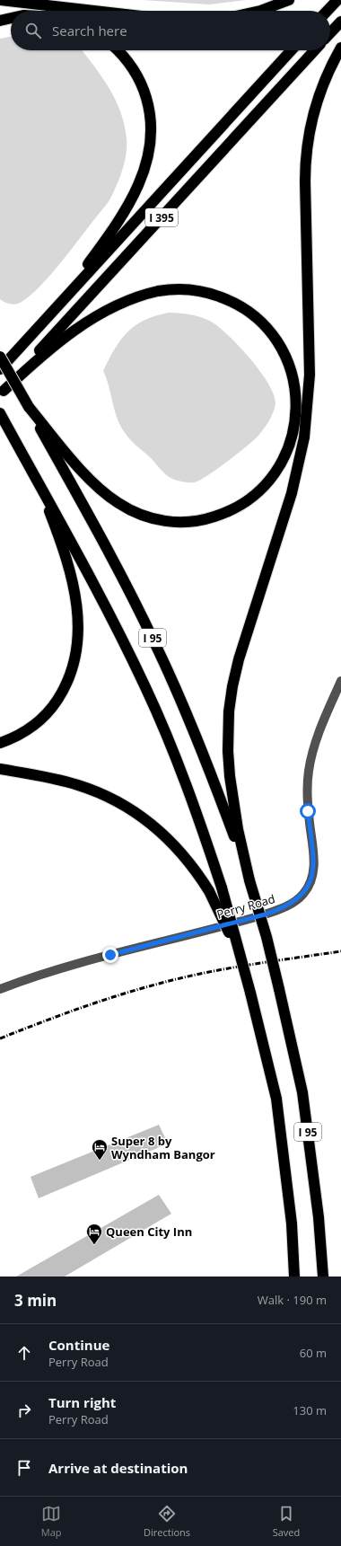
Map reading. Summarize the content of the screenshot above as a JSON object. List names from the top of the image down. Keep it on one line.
{"streets":{"highway":["I 395","I 95"],"street":["Perry Road"]},"places":{"hotel":["Super 8 by Wyndham Bangor","Queen City Inn"]},"page":{"search":"Search here","heading":["3 min","Walk · 190 m"],"list":[["Continue","Perry Road","60 m"],["Turn right","Perry Road","130 m"],"Arrive at destination"],"nav":["Map","Directions","Saved"]}}
